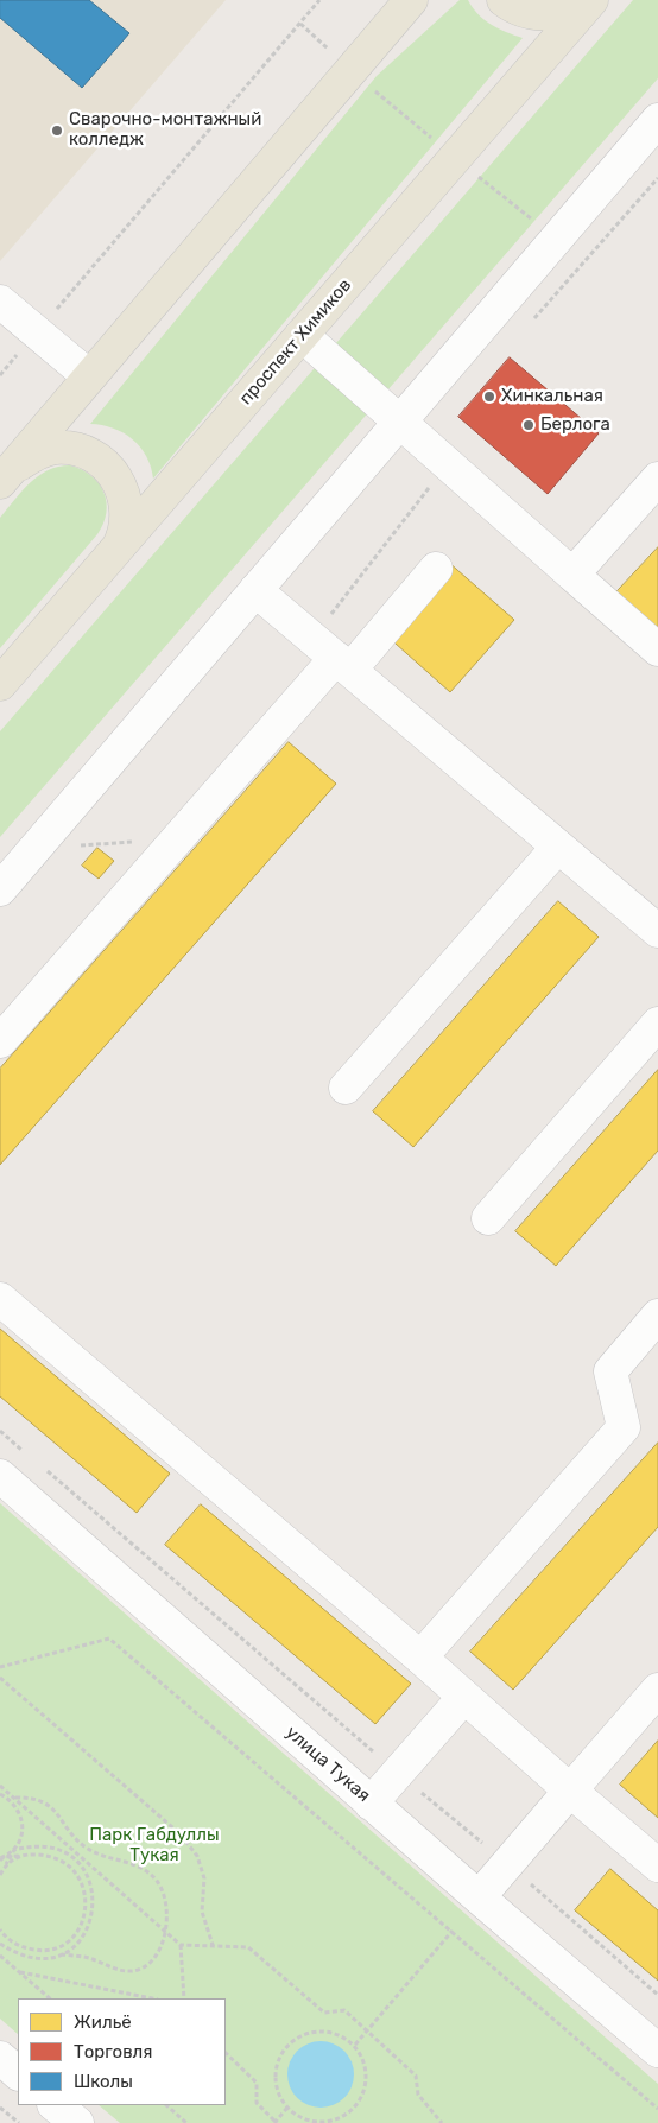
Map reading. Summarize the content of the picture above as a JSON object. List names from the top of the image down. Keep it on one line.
{"streets":{"main road":["проспект Химиков"],"street":["улица Тукая"]},"parks":["Парк Габдуллы Тукая"],"places":["Сварочно-монтажный колледж","Хинкальная","Берлога"],"legend":["Жильё","Торговля","Школы"]}
